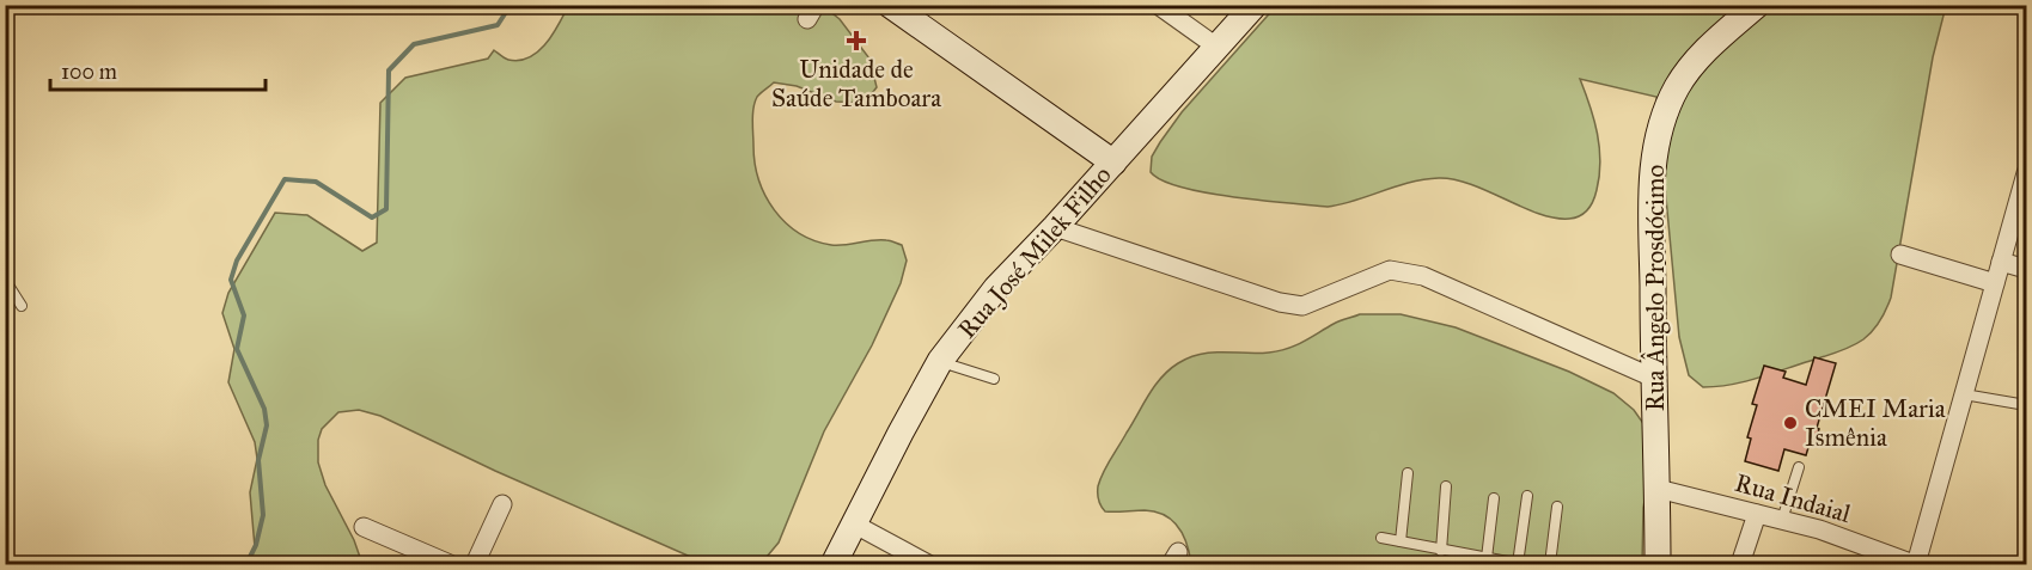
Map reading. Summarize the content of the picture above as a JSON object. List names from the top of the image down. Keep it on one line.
{"streets":{"street":["Rua José Milek Filho","Rua Ângelo Prosdócimo","Rua Indaial"]},"crossings":[["Rua Ângelo Prosdócimo","Rua Indaial"]],"places":{"health":["Unidade de Saúde Tamboara"],"other":["CMEI Maria Ismênia"]},"scale_bar":"100 m"}
